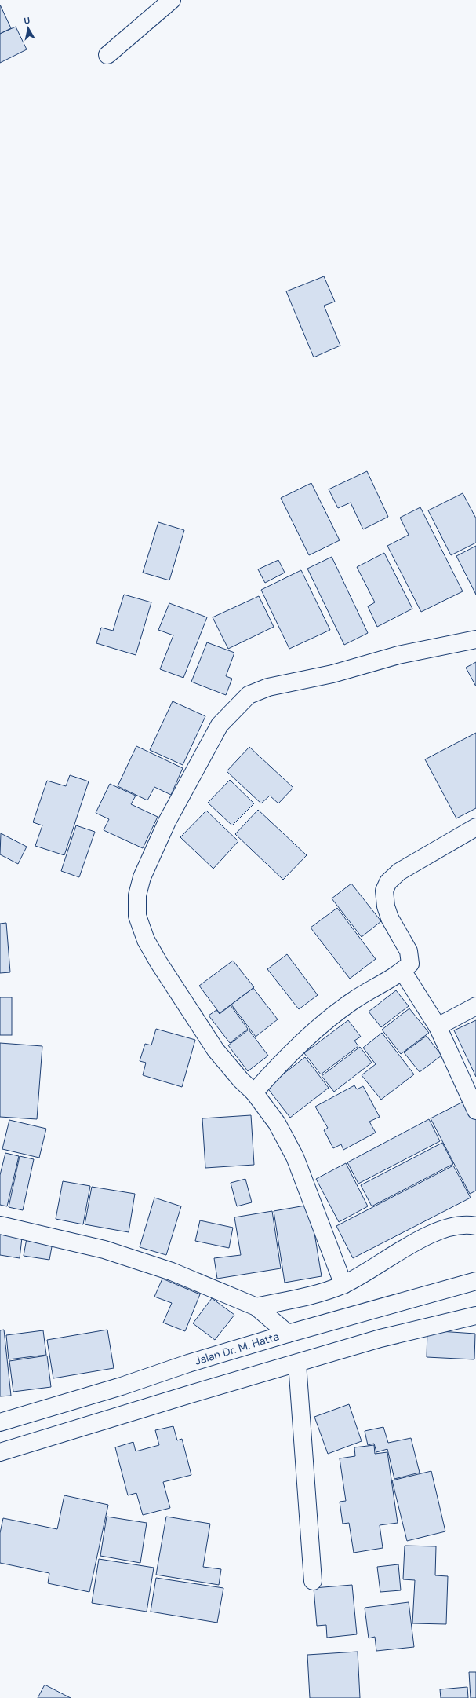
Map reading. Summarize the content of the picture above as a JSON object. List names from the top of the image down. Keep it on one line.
{"streets":{"street":["Jalan Dr. M. Hatta"]},"north":"top"}
